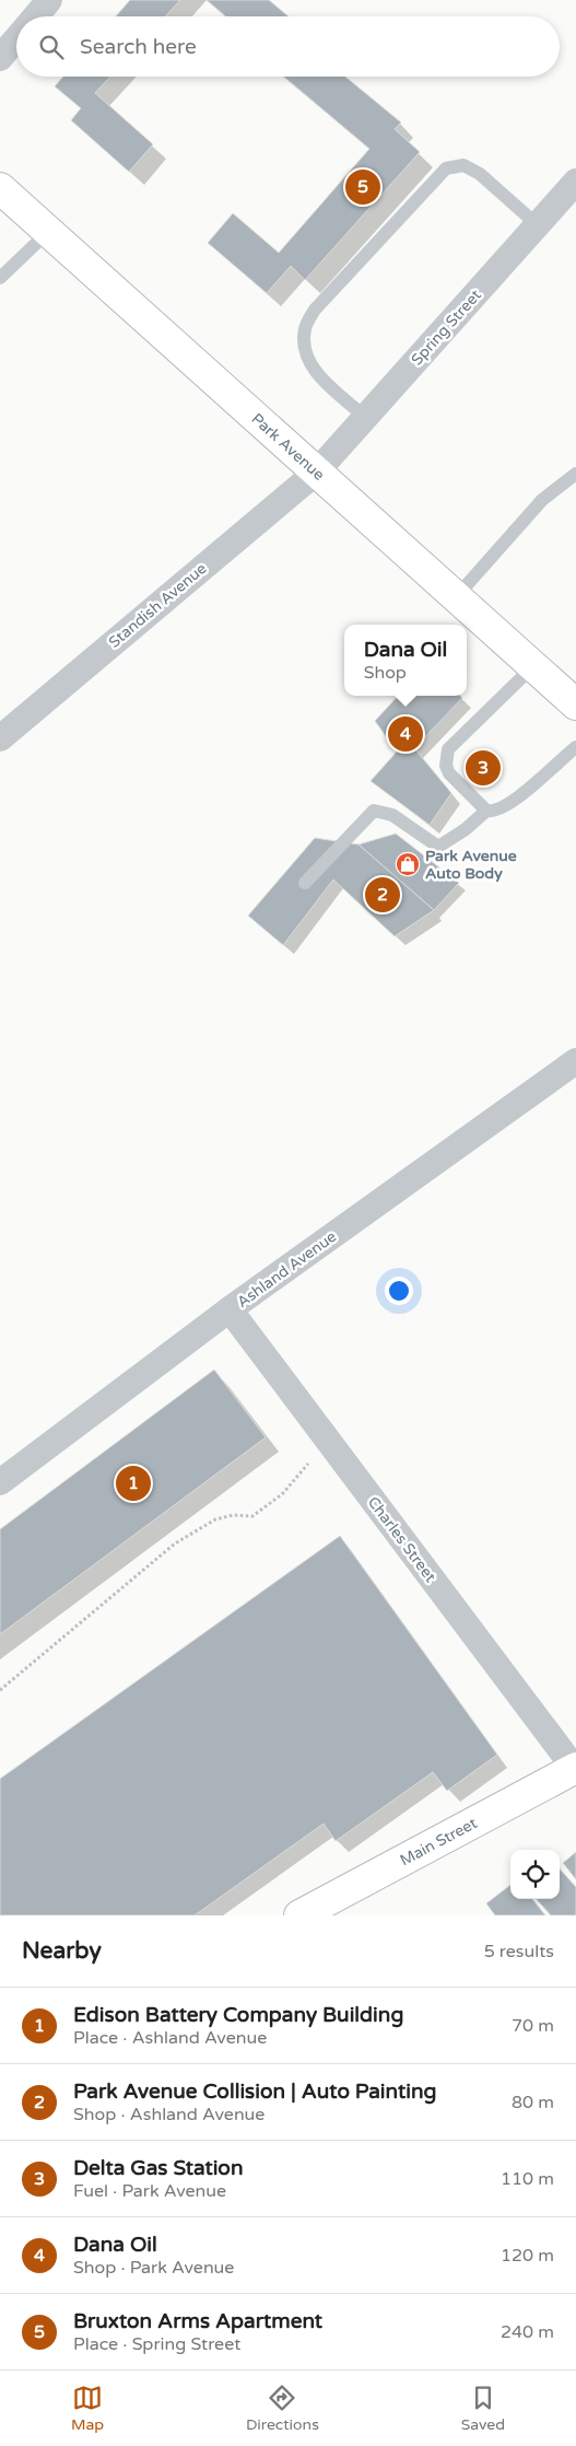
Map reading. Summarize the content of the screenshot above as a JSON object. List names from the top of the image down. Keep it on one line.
{"streets":{"main road":["Park Avenue","Main Street"],"street":["Spring Street","Standish Avenue","Ashland Avenue","Charles Street"]},"crossings":[["Spring Street","Park Avenue"],["Spring Street","Standish Avenue"],["Park Avenue","Standish Avenue"],["Ashland Avenue","Charles Street"],["Charles Street","Main Street"]],"places":{"shop":["Park Avenue Auto Body"]},"page":{"search":"Search here","pins":["5","4","3","2","1"],"popup":["Dana Oil","Shop"],"heading":["Nearby","5 results"],"list":[{"mark":"1","name":"Edison Battery Company Building","note":"Place · Ashland Avenue","value":"70 m"},{"mark":"2","name":"Park Avenue Collision | Auto Painting","note":"Shop · Ashland Avenue","value":"80 m"},{"mark":"3","name":"Delta Gas Station","note":"Fuel · Park Avenue","value":"110 m"},{"mark":"4","name":"Dana Oil","note":"Shop · Park Avenue","value":"120 m"},{"mark":"5","name":"Bruxton Arms Apartment","note":"Place · Spring Street","value":"240 m"}],"nav":["Map","Directions","Saved"]}}
